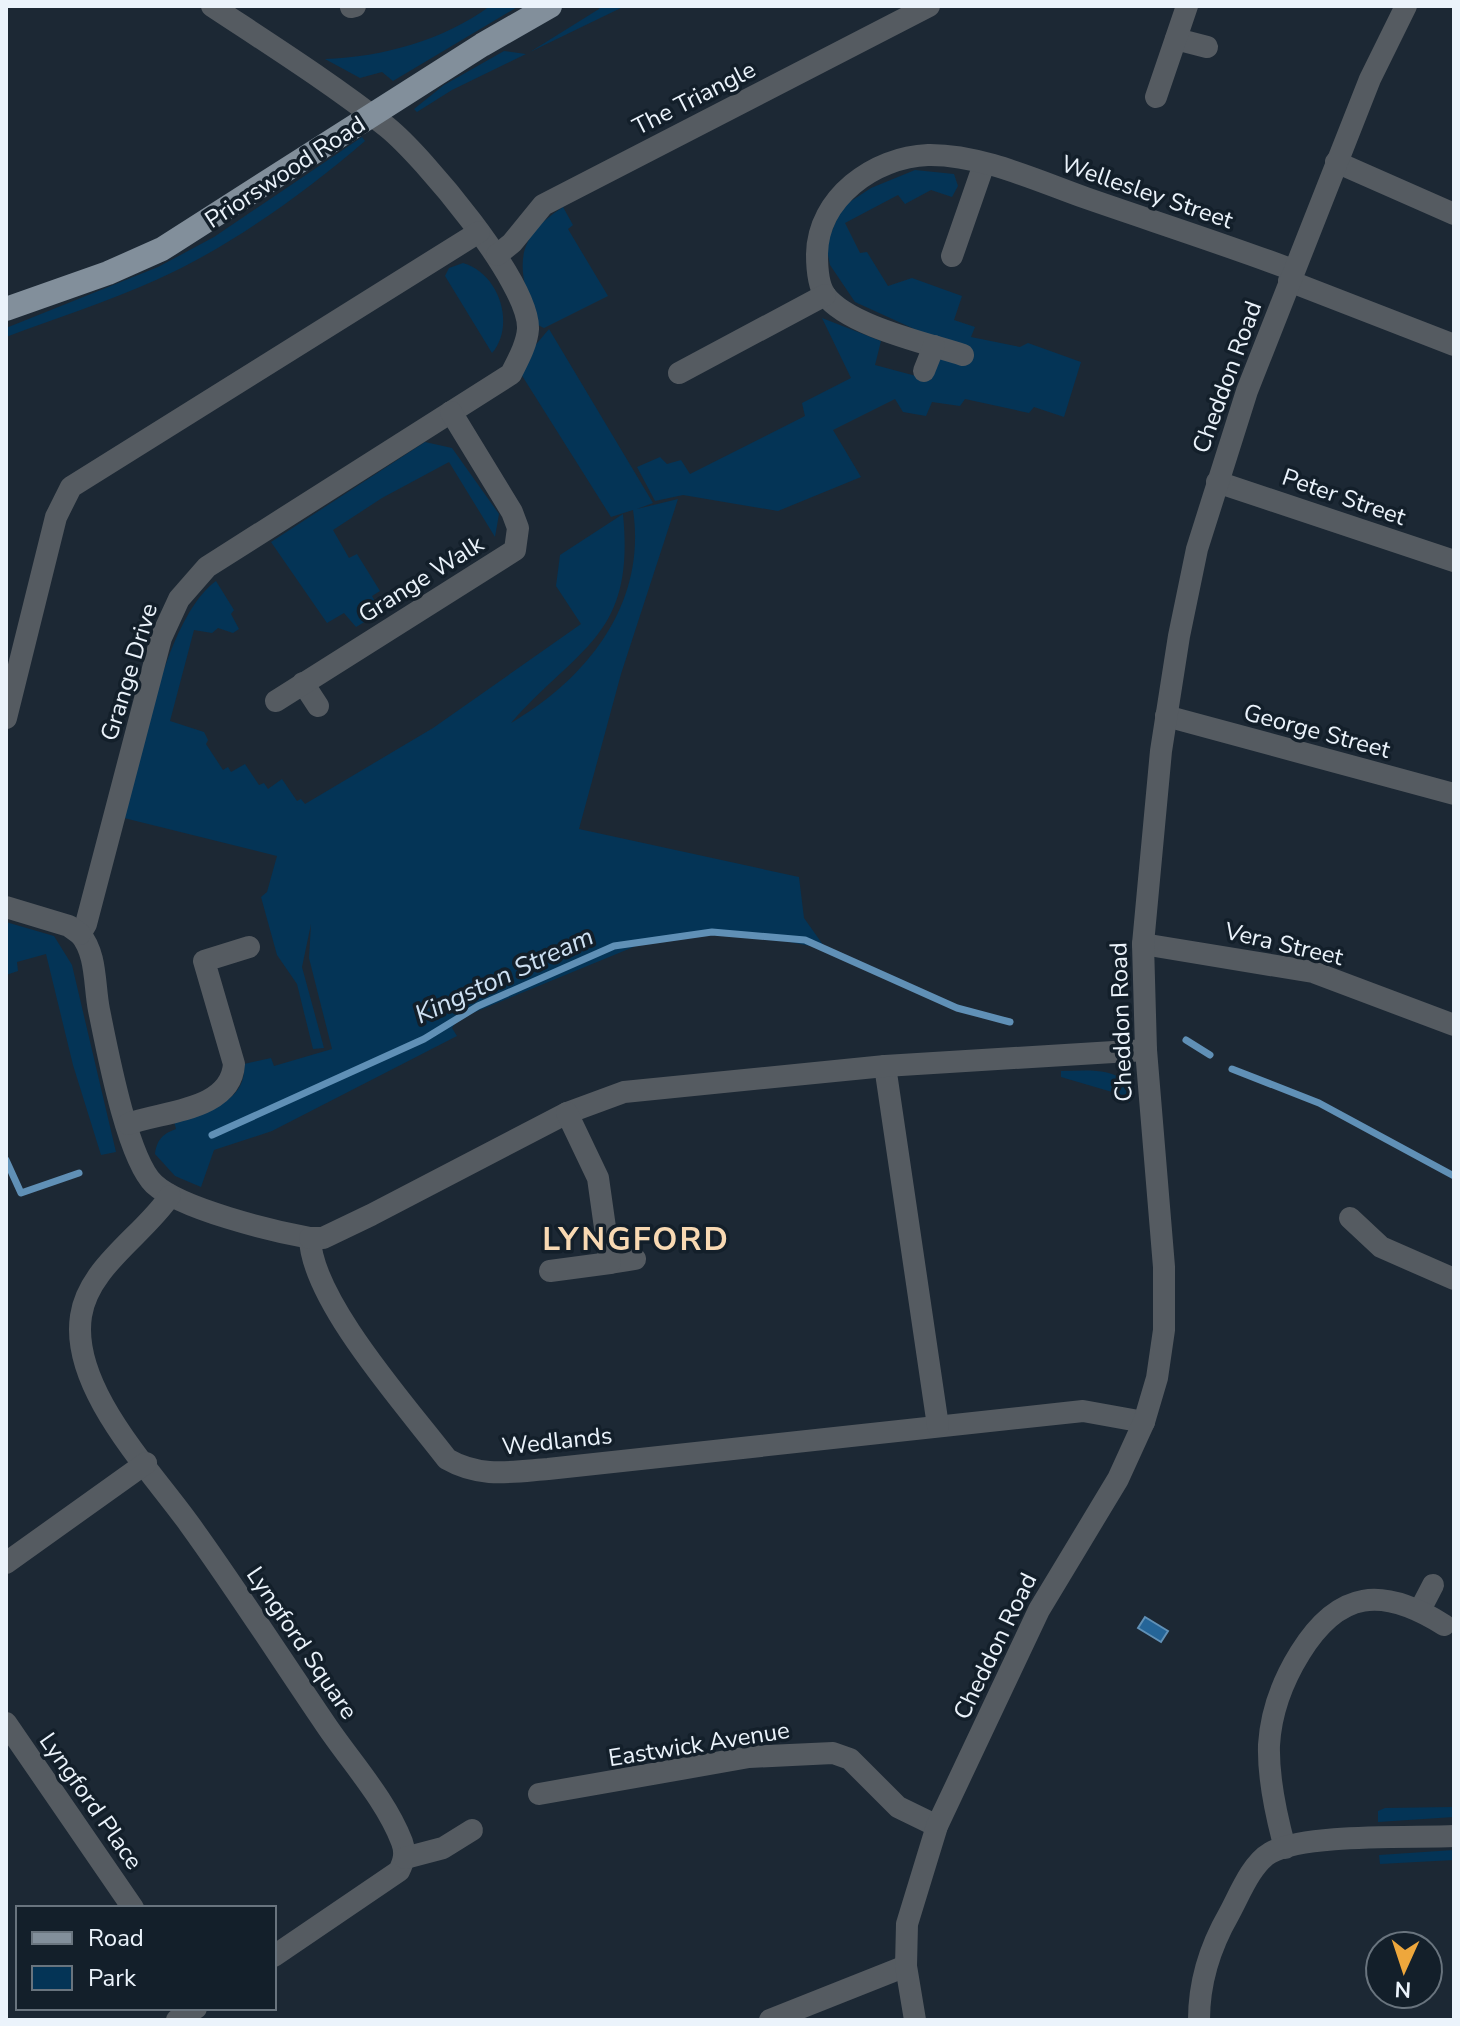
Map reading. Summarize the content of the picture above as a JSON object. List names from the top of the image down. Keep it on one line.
{"streets":{"main road":["Priorswood Road"],"street":["The Triangle","Wellesley Street","Cheddon Road","Peter Street","Grange Walk","Grange Drive","George Street","Vera Street","Wedlands","Lyngford Square","Eastwick Avenue","Lyngford Place"]},"crossings":[["The Triangle","Grange Drive"],["Priorswood Road","Grange Drive"],["Wellesley Street","Cheddon Road"],["Cheddon Road","Peter Street"],["Cheddon Road","George Street"],["Cheddon Road","Vera Street"],["Cheddon Road","Wedlands"],["Cheddon Road","Eastwick Avenue"],["Grange Walk","Grange Drive"]],"districts":["LYNGFORD"],"water":["Kingston Stream"],"legend":["Road","Park"],"north":"bottom"}
